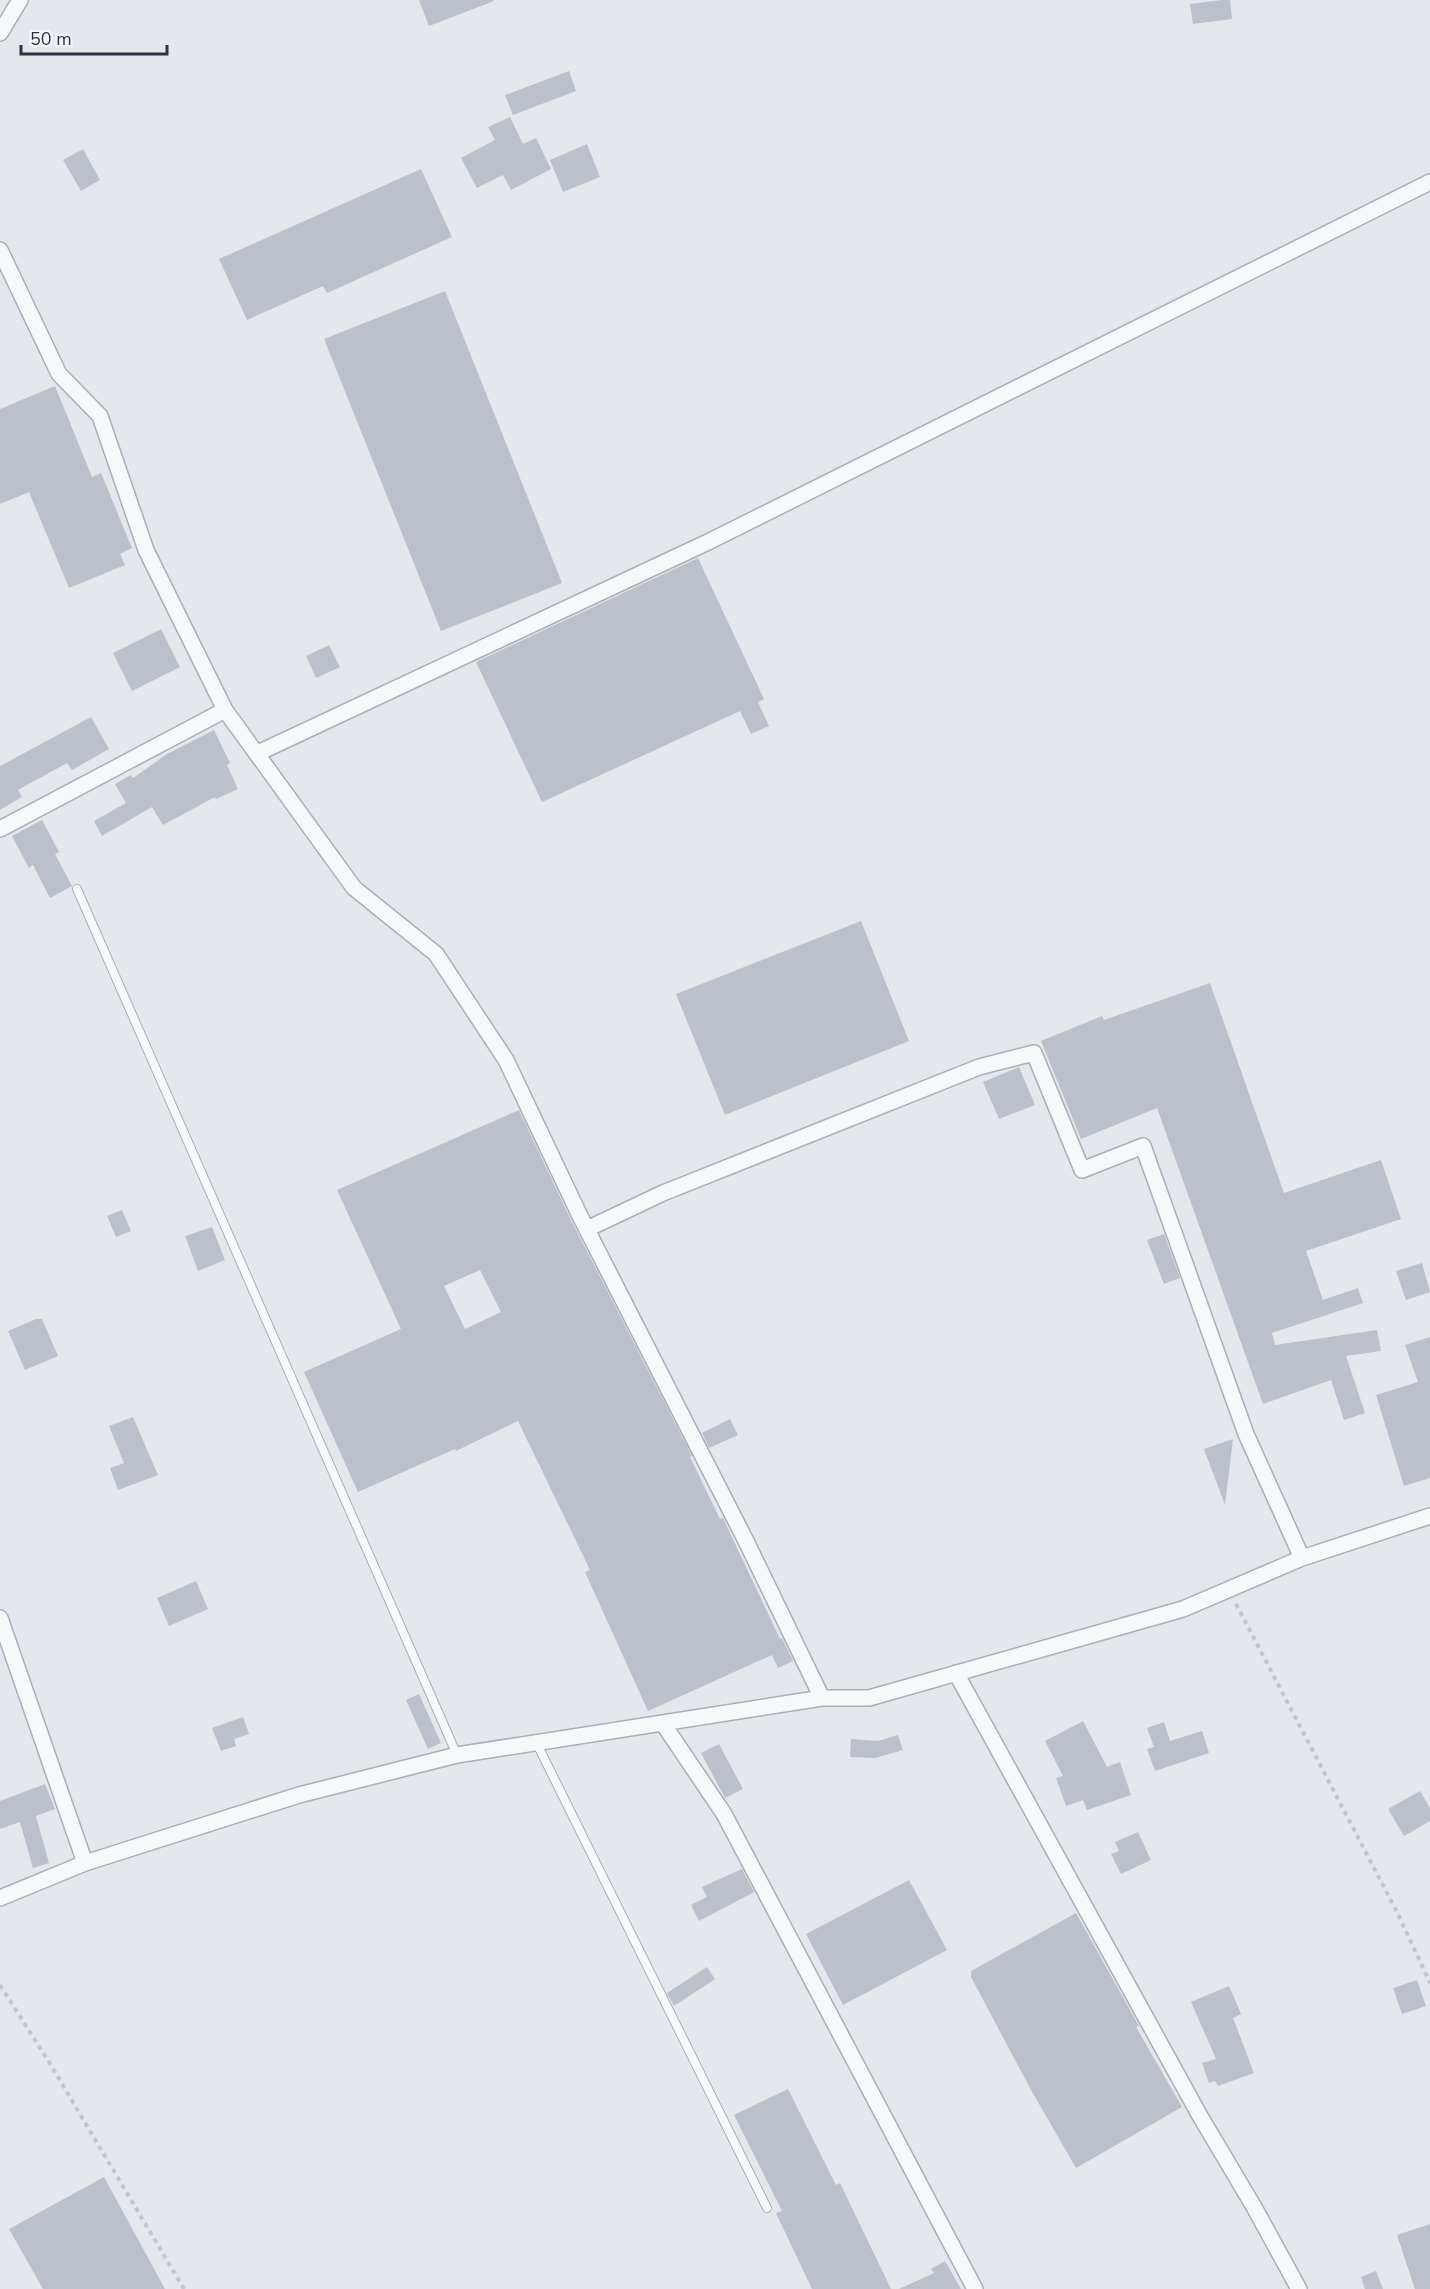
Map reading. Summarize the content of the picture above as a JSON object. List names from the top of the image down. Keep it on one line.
{"scale_bar":"50 m"}
